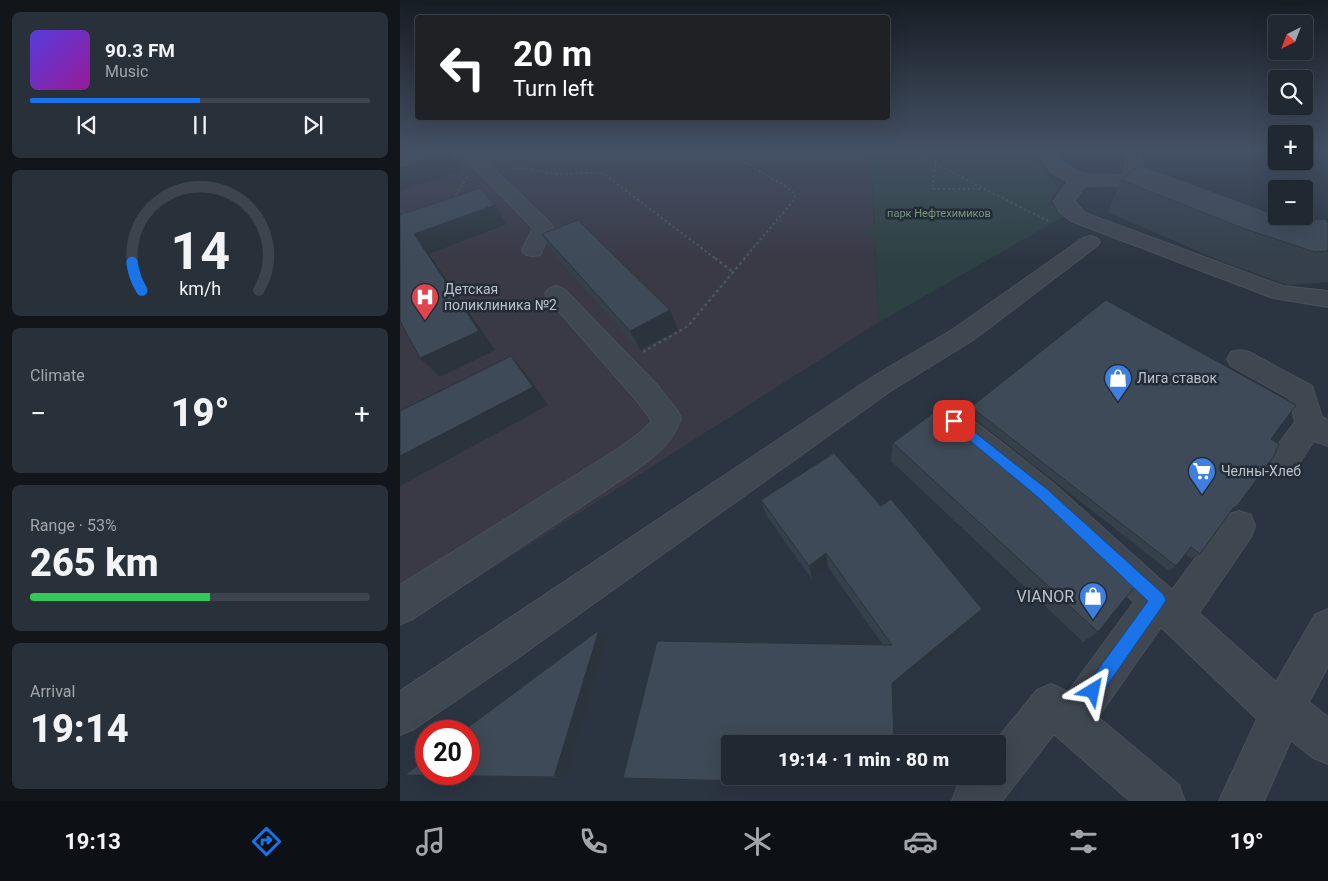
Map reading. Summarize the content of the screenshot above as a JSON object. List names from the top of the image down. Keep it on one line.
{"parks":["парк Нефтехимиков"],"places":{"hospital":["Детская поликлиника №2"],"shop":["Лига ставок","VIANOR"],"supermarket":["Челны-Хлеб"]},"north":"bottom left","page":{"map_buttons":["+","−"],"turn":["20 m","Turn left"],"song":["90.3 FM","Music"],"tile":["Climate",["Range · 53%","265 km"],["Arrival","19:14"]],"heat":["−","19°","+"],"limit":"20","trip":"19:14 · 1 min · 80 m","tabs":["19:13","19°"],"gauge":["14","km/h"]}}
